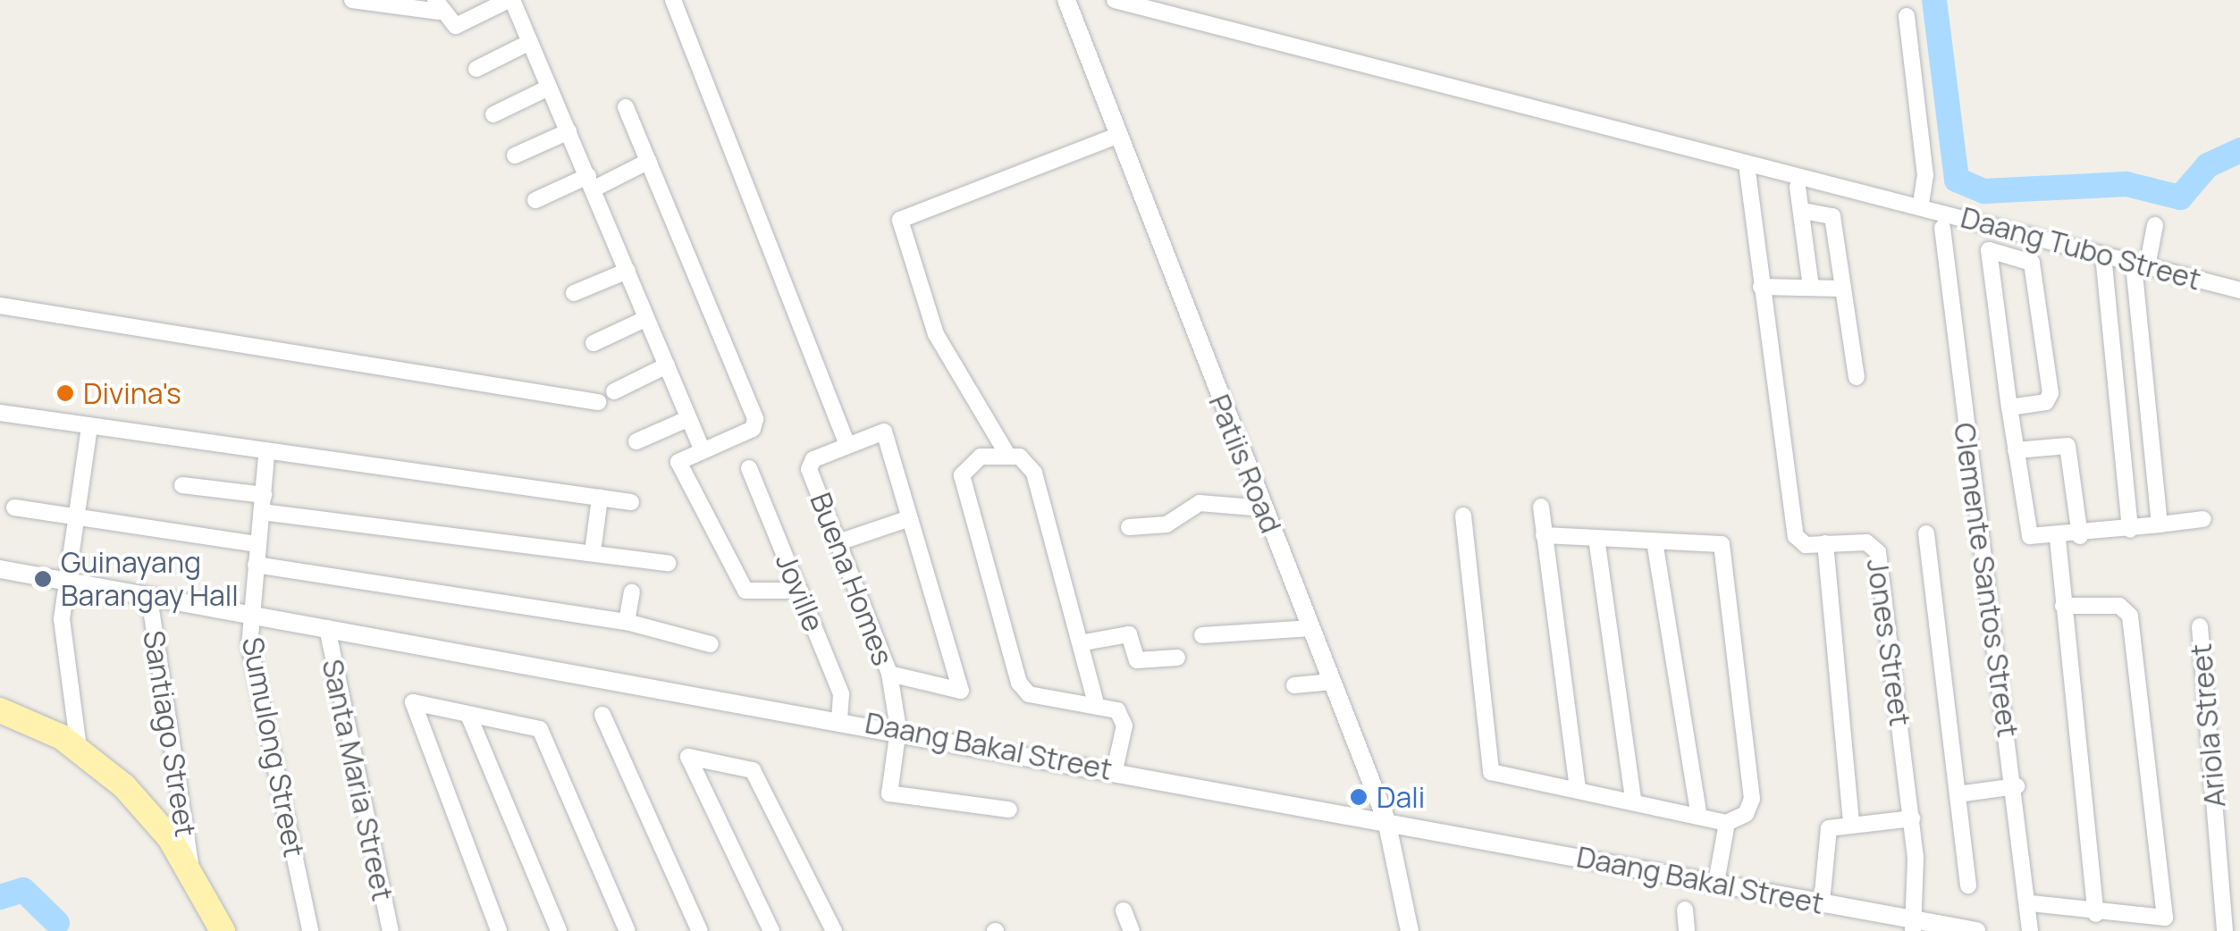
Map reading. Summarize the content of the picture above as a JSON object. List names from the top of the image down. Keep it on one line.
{"streets":{"street":["Daang Tubo Street","Patiis Road","Buena Homes","Clemente Santos Street","Joville","Jones Street","Ariola Street","Santiago Street","Daang Bakal Street","Sumulong Street","Santa Maria Street"]},"crossings":[["Daang Tubo Street","Jones Street"],["Patiis Road","Daang Bakal Street"],["Buena Homes","Daang Bakal Street"],["Joville","Daang Bakal Street"],["Jones Street","Daang Bakal Street"],["Santiago Street","Daang Bakal Street"],["Daang Bakal Street","Sumulong Street"],["Daang Bakal Street","Santa Maria Street"]],"places":["Divina's","Guinayang Barangay Hall","Dali"]}
